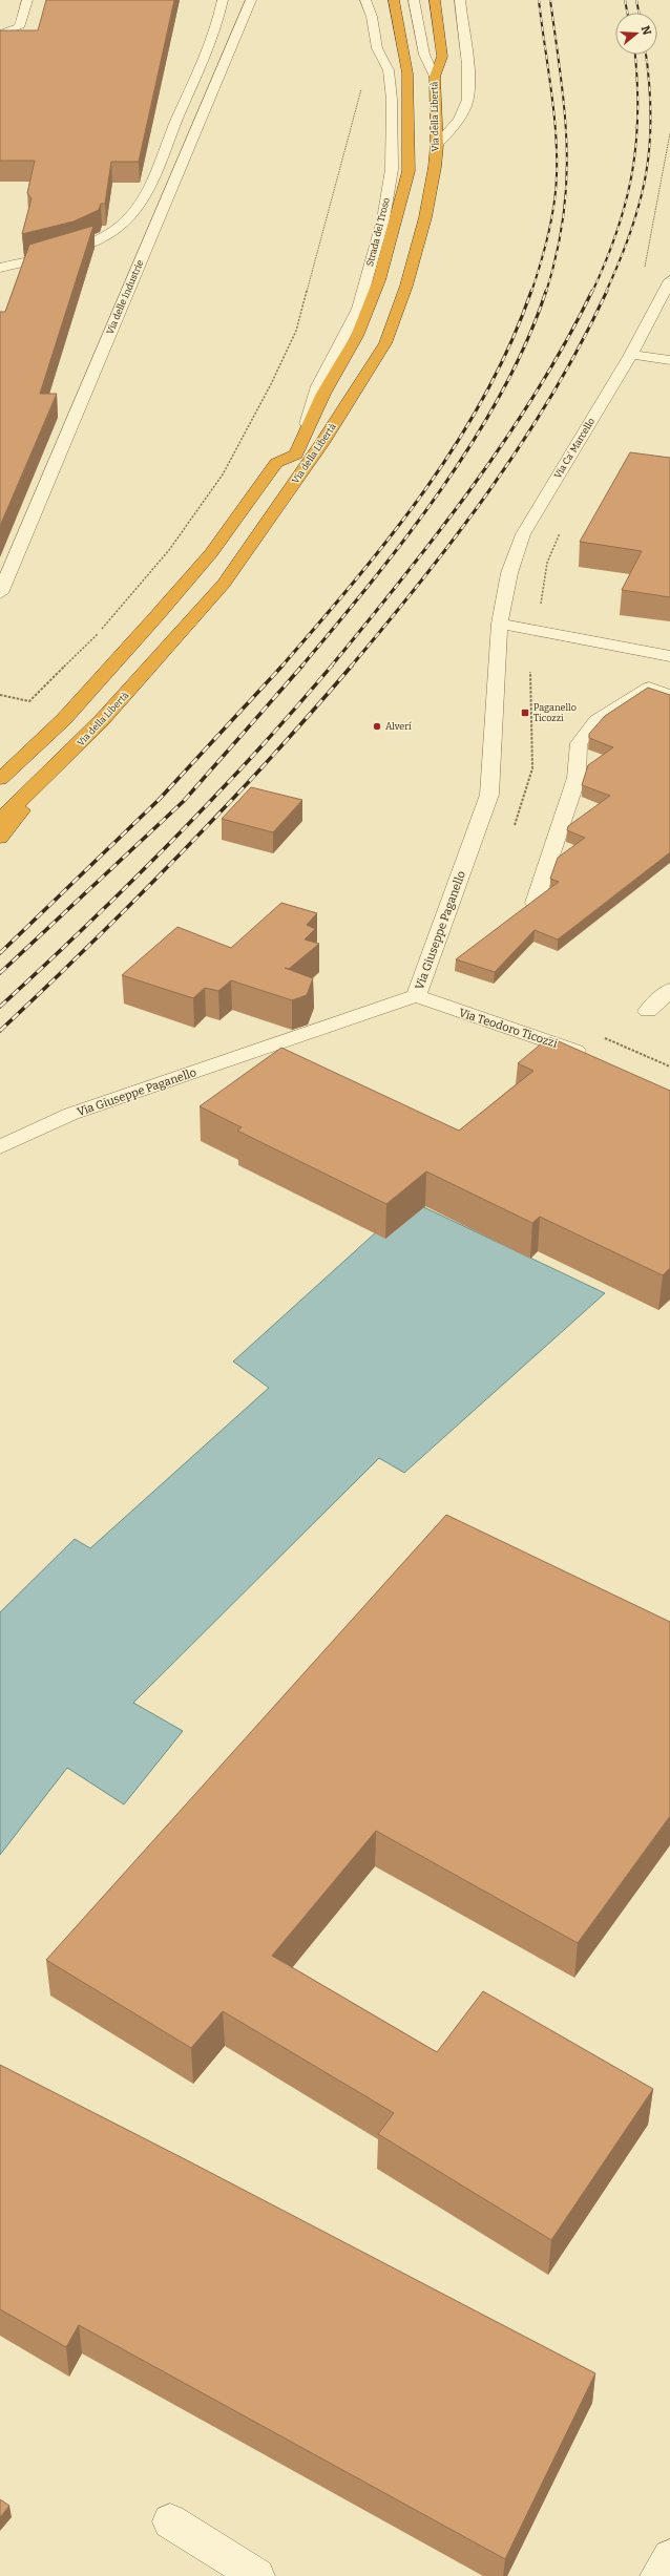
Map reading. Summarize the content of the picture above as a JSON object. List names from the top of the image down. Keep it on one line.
{"streets":{"highway":["Via della Libertà"],"street":["Strada del Troso","Via delle Industrie","Via Ca' Marcello","Via Giuseppe Paganello","Via Teodoro Ticozzi"]},"crossings":[["Via della Libertà","Strada del Troso"],["Via Ca' Marcello","Via Giuseppe Paganello"],["Via Giuseppe Paganello","Via Teodoro Ticozzi"]],"places":{"transit":["Paganello Ticozzi"],"other":["Alverí"]},"north":"right"}
